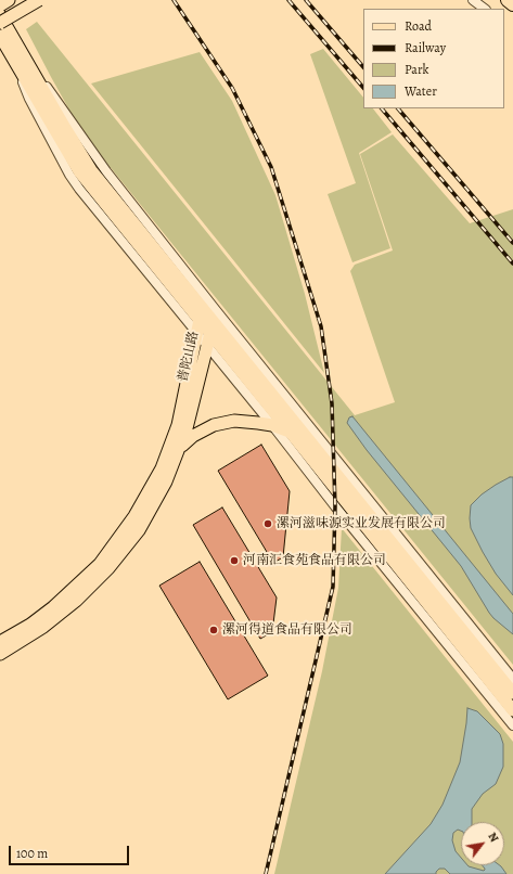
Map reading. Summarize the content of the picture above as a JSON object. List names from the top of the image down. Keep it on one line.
{"streets":{"main road":["普陀山路"]},"places":["漯河滋味源实业发展有限公司","河南汇食苑食品有限公司","漯河得道食品有限公司"],"legend":["Road","Railway","Park","Water"],"scale_bar":"100 m","north":"top right"}
